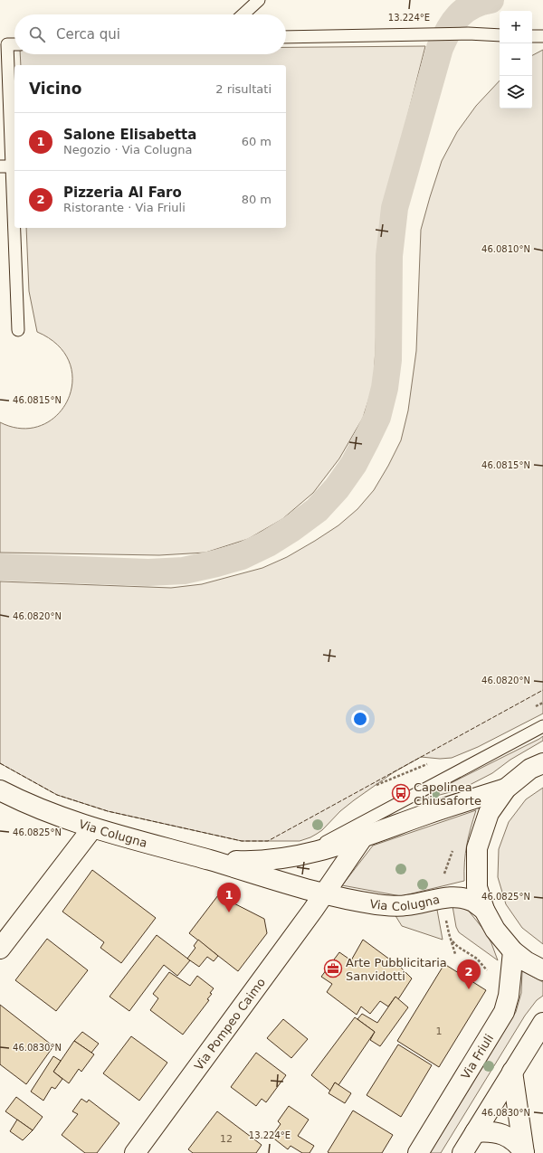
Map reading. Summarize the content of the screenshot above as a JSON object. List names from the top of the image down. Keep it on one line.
{"streets":{"street":["Via Colugna","Via Pompeo Caimo","Via Friuli"]},"crossings":[["Via Colugna","Via Pompeo Caimo"]],"places":{"bus stop":["Capolinea Chiusaforte"],"office":["Arte Pubblicitaria Sanvidotti"]},"house_numbers":["1","12"],"page":{"map_buttons":["+","−"],"search":"Cerca qui","heading":["Vicino","2 risultati"],"list":[{"mark":"1","name":"Salone Elisabetta","note":"Negozio · Via Colugna","value":"60 m"},{"mark":"2","name":"Pizzeria Al Faro","note":"Ristorante · Via Friuli","value":"80 m"}],"pins":["1","2"]},"coordinates":["13.224°E","46.0810°N","46.0815°N","46.0820°N","46.0825°N","46.0830°N"]}
